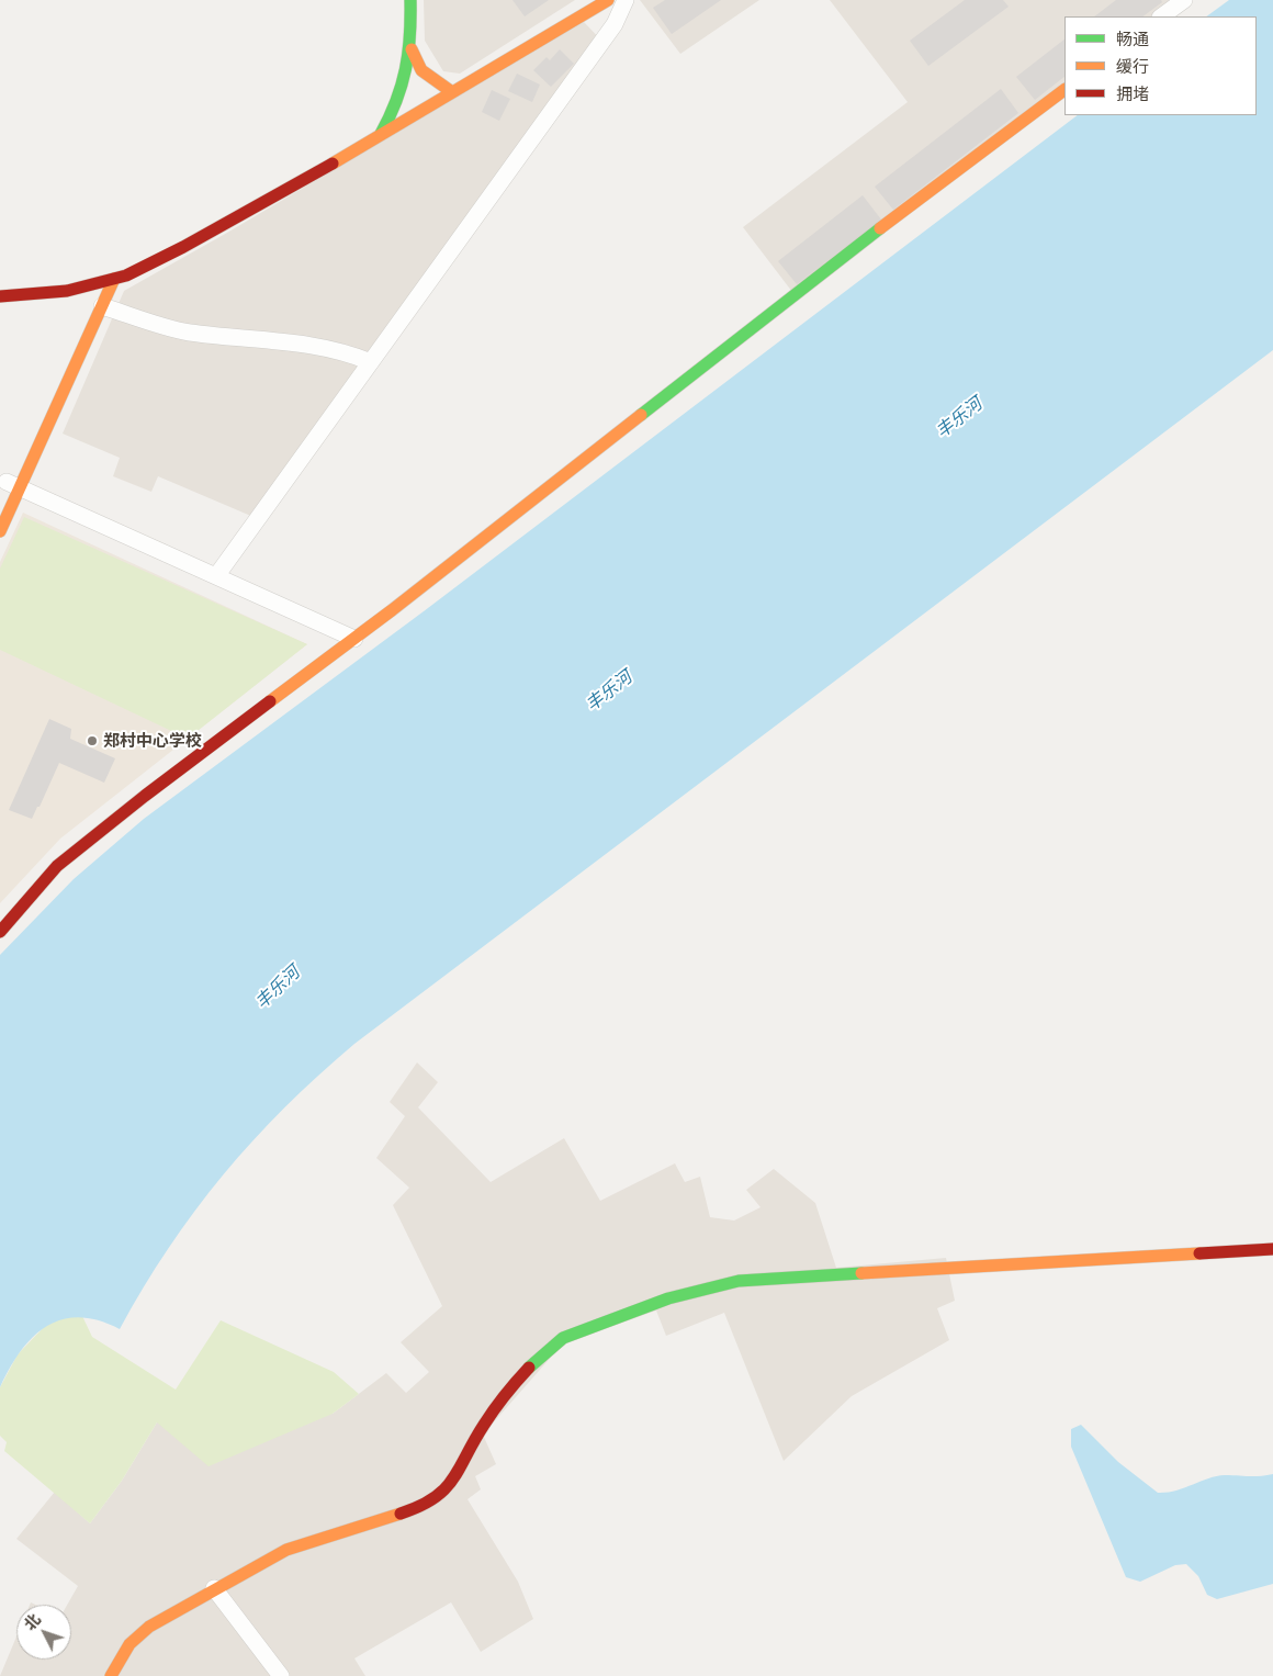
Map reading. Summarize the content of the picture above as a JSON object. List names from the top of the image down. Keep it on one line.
{"water":["丰乐河"],"places":["郑村中心学校"],"legend":["畅通","缓行","拥堵"],"north":"top left"}
